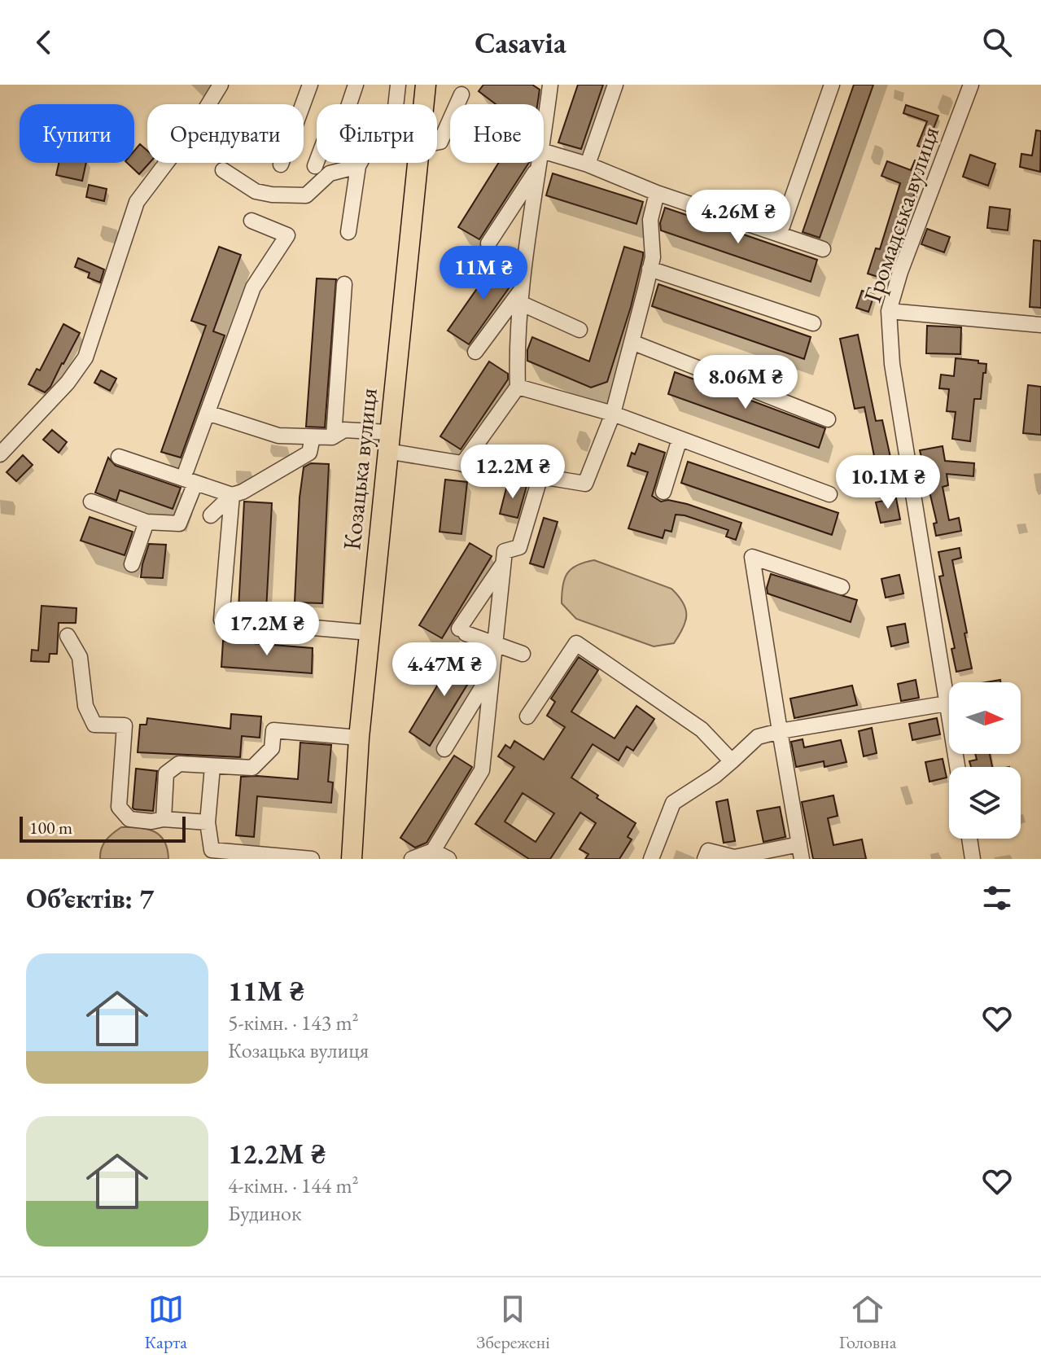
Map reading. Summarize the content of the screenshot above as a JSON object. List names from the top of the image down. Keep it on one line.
{"streets":{"main road":["Козацька вулиця"],"street":["Громадська вулиця"]},"scale_bar":"100 m","north":"right","page":{"header":"Casavia","chip":["Купити","Орендувати","Фільтри","Нове"],"price":["4.26M ₴","11M ₴","8.06M ₴","12.2M ₴","10.1M ₴","17.2M ₴","4.47M ₴"],"scale":"100 m","heading":"Об’єктів: 7","list":[{"name":"11M ₴","note":"5-кімн. · 143 m² · Козацька вулиця"},{"name":"12.2M ₴","note":"4-кімн. · 144 m² · Будинок"}],"tabs":["Карта","Збережені","Головна"]}}
